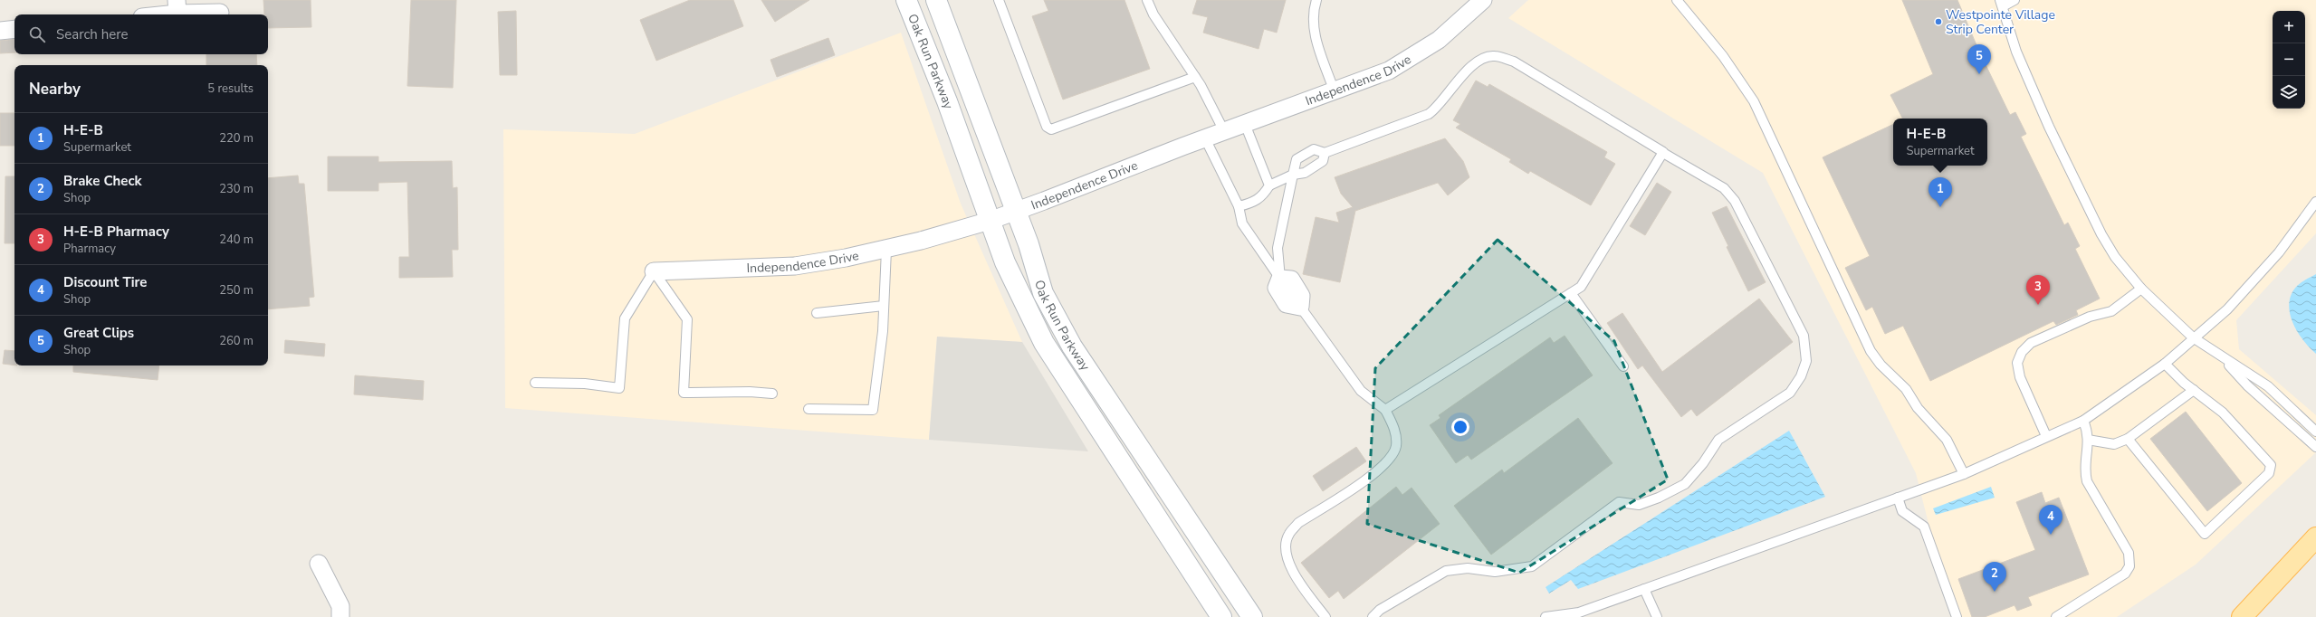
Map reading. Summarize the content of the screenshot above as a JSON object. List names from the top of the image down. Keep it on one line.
{"streets":{"street":["Oak Run Parkway","Independence Drive"]},"crossings":[["Oak Run Parkway","Independence Drive"]],"places":["Westpointe Village Strip Center"],"page":{"map_buttons":["+","−"],"search":"Search here","pins":["5","1","3","4","2"],"heading":["Nearby","5 results"],"list":[{"mark":"1","name":"H-E-B","note":"Supermarket","value":"220 m"},{"mark":"2","name":"Brake Check","note":"Shop","value":"230 m"},{"mark":"3","name":"H-E-B Pharmacy","note":"Pharmacy","value":"240 m"},{"mark":"4","name":"Discount Tire","note":"Shop","value":"250 m"},{"mark":"5","name":"Great Clips","note":"Shop","value":"260 m"}],"popup":["H-E-B","Supermarket"]}}
